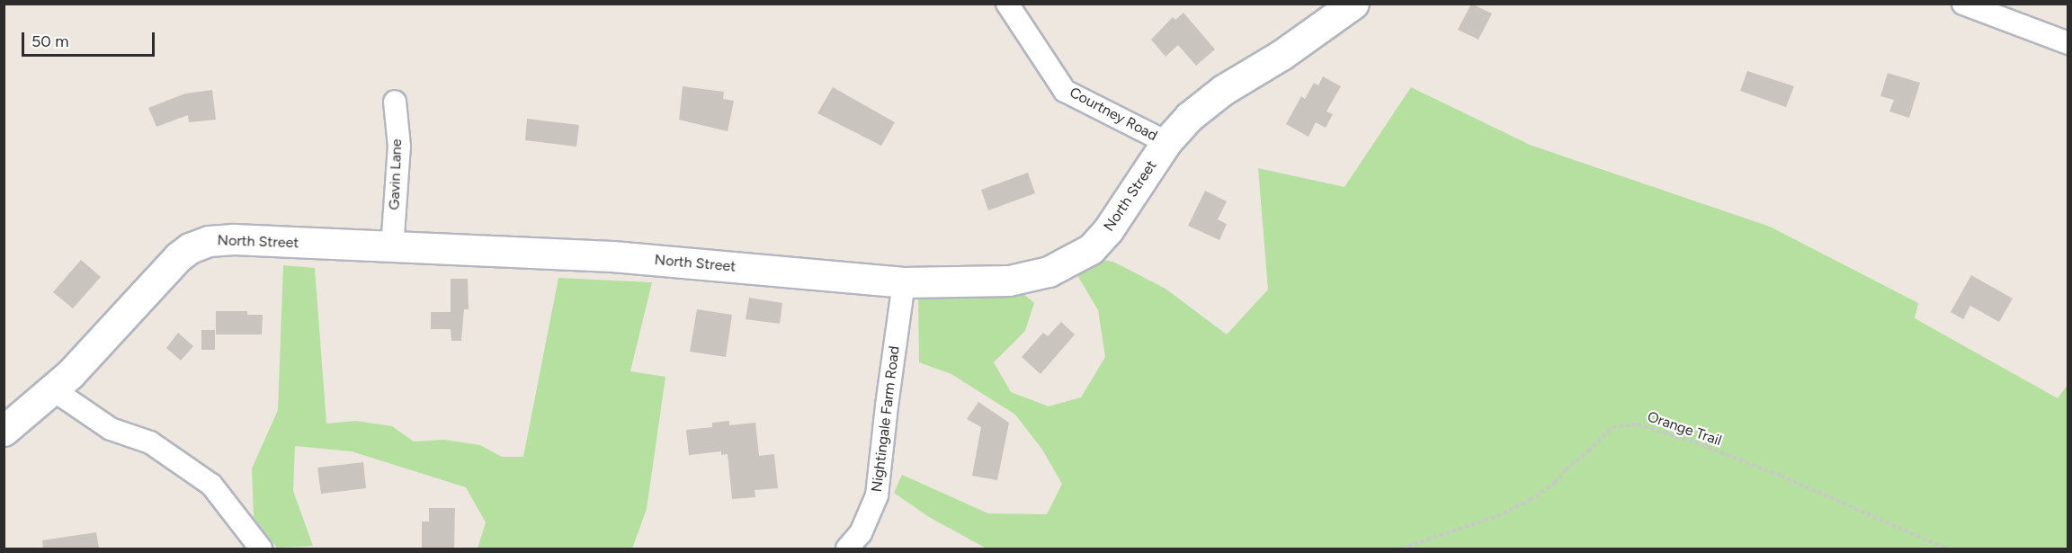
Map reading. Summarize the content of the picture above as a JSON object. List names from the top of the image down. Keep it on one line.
{"streets":{"street":["Courtney Road","Gavin Lane","North Street","Nightingale Farm Road"],"path":["Orange Trail"]},"crossings":[["Courtney Road","North Street"],["Gavin Lane","North Street"],["North Street","Nightingale Farm Road"]],"scale_bar":"50 m"}
